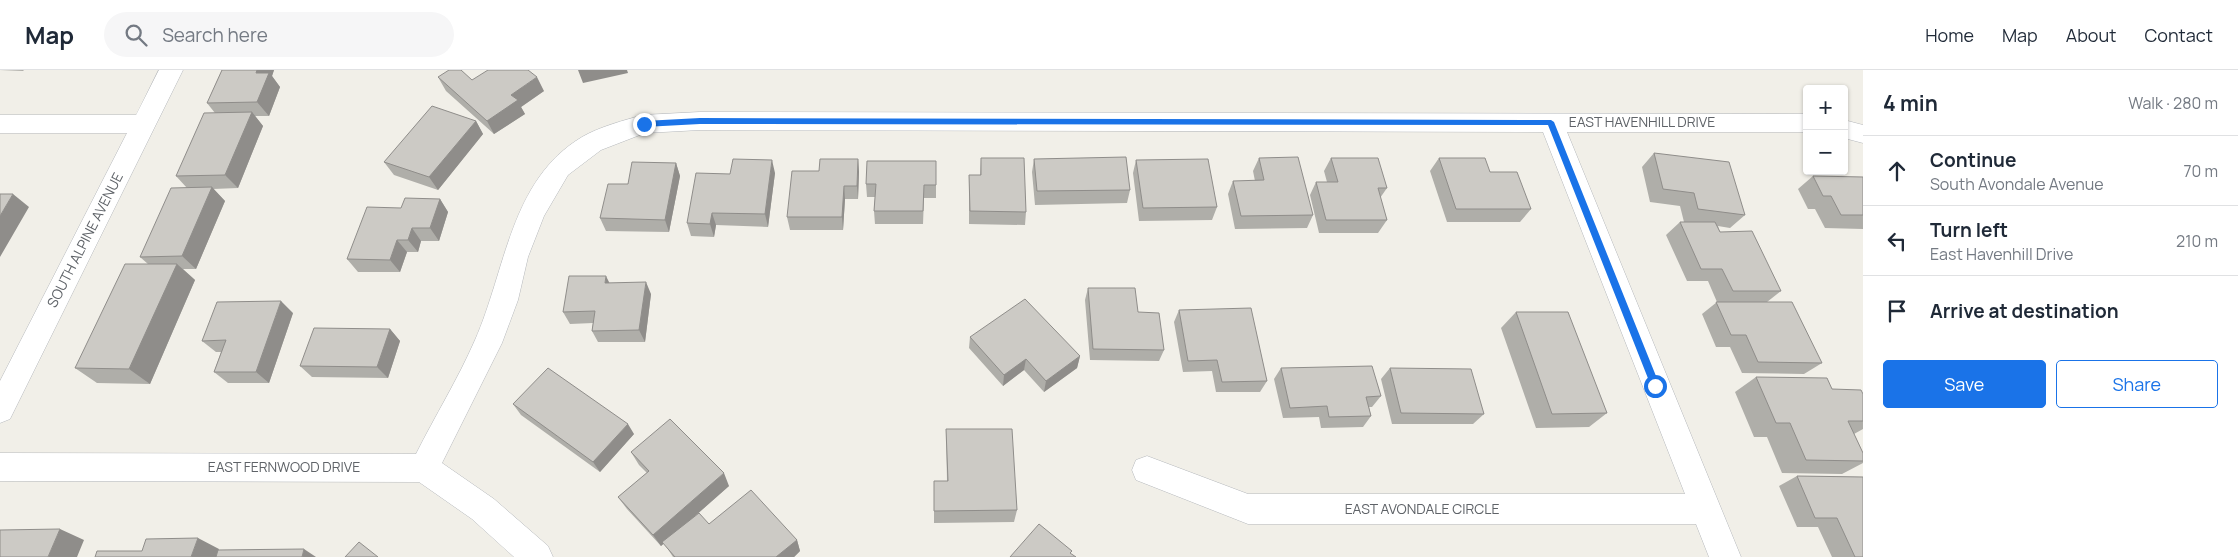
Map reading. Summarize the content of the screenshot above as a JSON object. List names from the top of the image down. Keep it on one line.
{"streets":{"street":["EAST HAVENHILL DRIVE","SOUTH ALPINE AVENUE","EAST FERNWOOD DRIVE","EAST AVONDALE CIRCLE"]},"crossings":[["EAST HAVENHILL DRIVE","EAST FERNWOOD DRIVE"]],"page":{"header":"Map","search":"Search here","nav":["Home","Map","About","Contact"],"heading":["4 min","Walk · 280 m"],"map_buttons":["+","−"],"list":[["Continue","South Avondale Avenue","70 m"],["Turn left","East Havenhill Drive","210 m"],"Arrive at destination"],"buttons":["Save","Share"]}}
